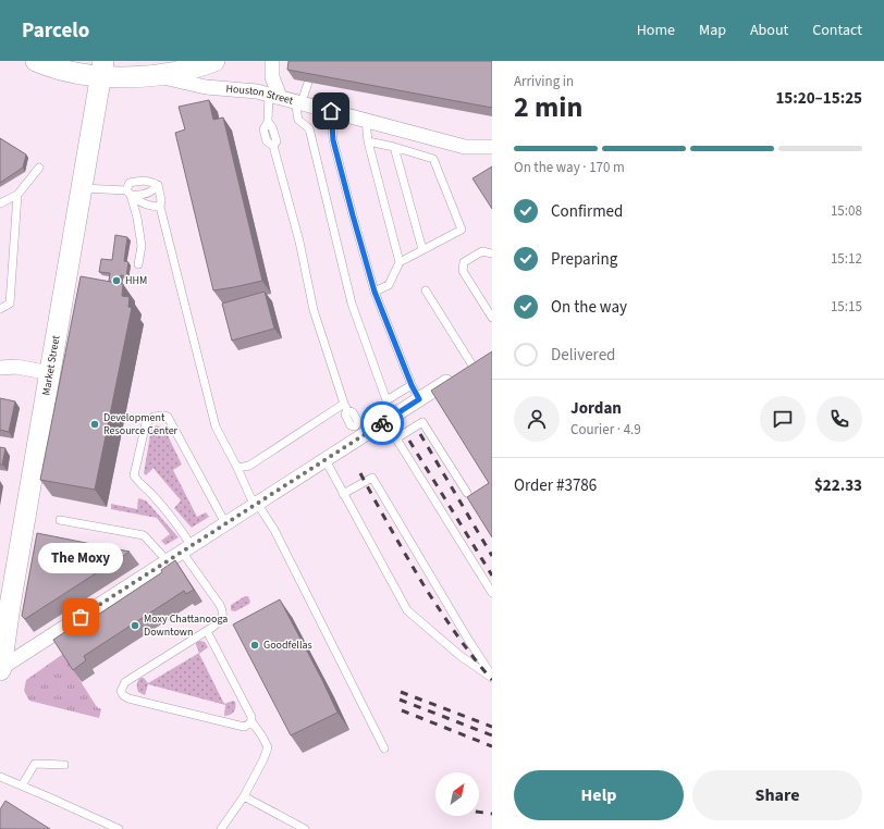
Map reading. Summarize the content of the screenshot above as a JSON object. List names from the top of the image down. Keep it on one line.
{"streets":{"main road":["Houston Street","Market Street"]},"crossings":[["Houston Street","Market Street"]],"places":["HHM","Development Resource Center","The Moxy","Moxy Chattanooga Downtown","Goodfellas"],"north":"top right","page":{"header":"Parcelo","nav":["Home","Map","About","Contact"],"heading":["2 min","Arriving in","15:20–15:25"],"panel":["Jordan","Courier · 4.9","Order #3786","$22.33"],"bar":"On the way · 170 m","list":[["Confirmed","15:08"],["Preparing","15:12"],["On the way","15:15"],"Delivered"],"bubble":"The Moxy","buttons":["Help","Share"]}}
